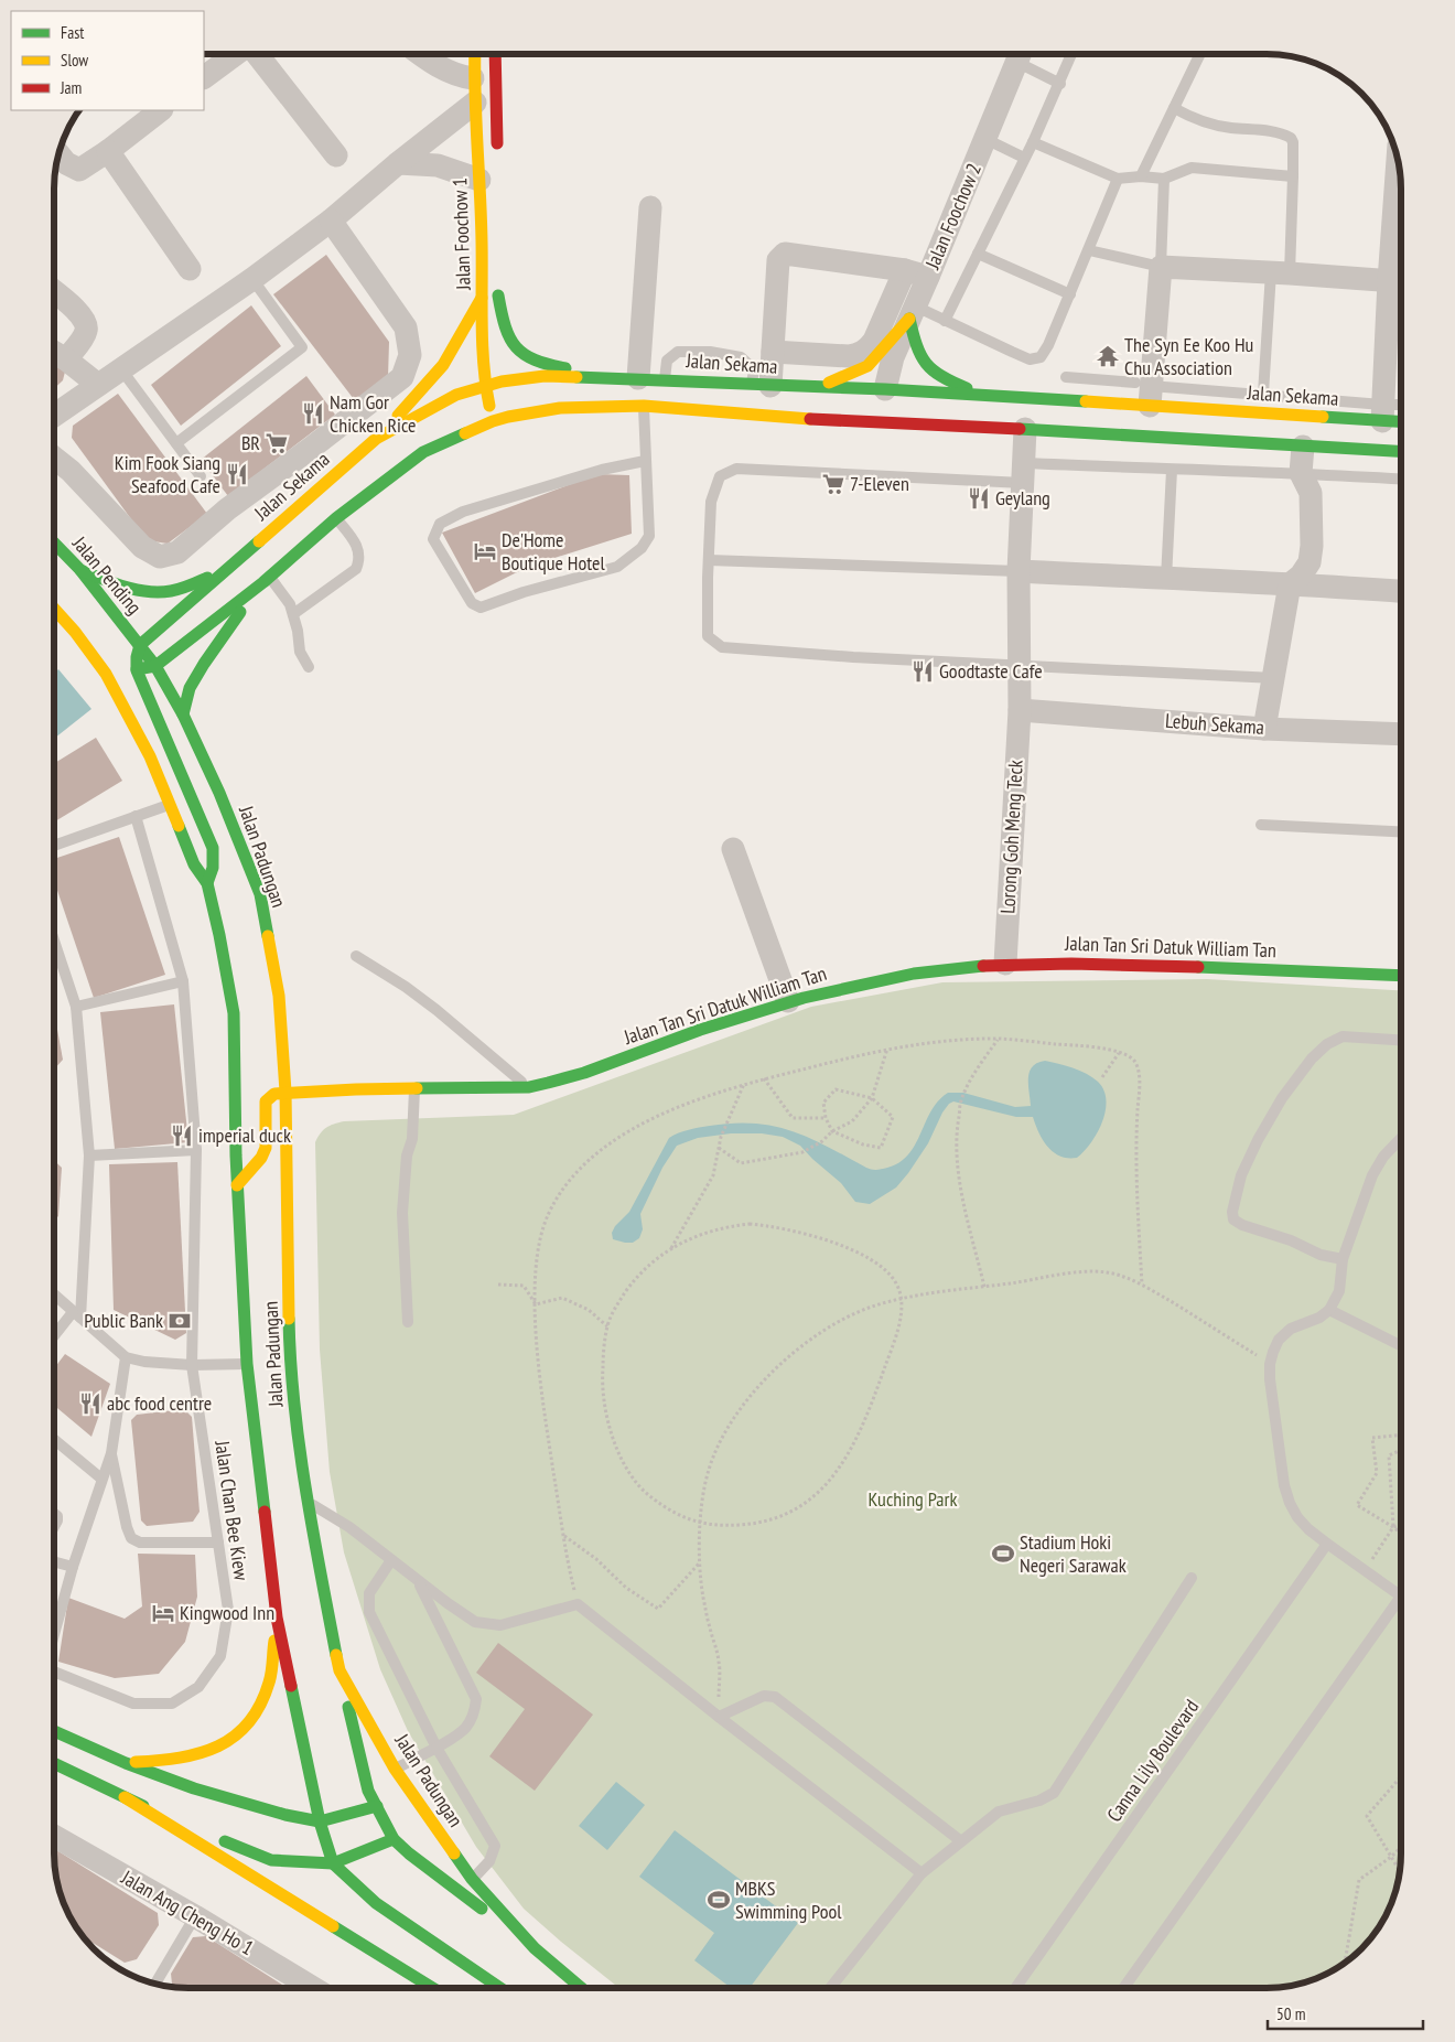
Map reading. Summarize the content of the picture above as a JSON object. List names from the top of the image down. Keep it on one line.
{"streets":{"main road":["Jalan Foochow 1","Jalan Sekama","Jalan Pending","Jalan Padungan","Jalan Tan Sri Datuk William Tan"],"street":["Jalan Foochow 2","Lebuh Sekama","Lorong Goh Meng Teck","Jalan Ang Cheng Ho 1"],"lane":["Jalan Chan Bee Kiew","Canna Lily Boulevard"]},"crossings":[["Jalan Foochow 2","Jalan Sekama"],["Jalan Foochow 1","Jalan Sekama"],["Jalan Sekama","Jalan Pending"],["Jalan Sekama","Jalan Padungan"],["Jalan Pending","Jalan Padungan"],["Lebuh Sekama","Lorong Goh Meng Teck"],["Lorong Goh Meng Teck","Jalan Tan Sri Datuk William Tan"],["Jalan Padungan","Jalan Tan Sri Datuk William Tan"]],"parks":["Kuching Park"],"places":{"temple":["The Syn Ee Koo Hu Chu Association"],"restaurant":["Nam Gor Chicken Rice","Kim Fook Siang Seafood Cafe","Geylang","Goodtaste Cafe","imperial duck","abc food centre"],"supermarket":["BR","7-Eleven"],"hotel":["De'Home Boutique Hotel","Kingwood Inn"],"bank":["Public Bank"],"sports":["Stadium Hoki Negeri Sarawak","MBKS Swimming Pool"]},"legend":["Fast","Slow","Jam"],"scale_bar":"50 m"}
